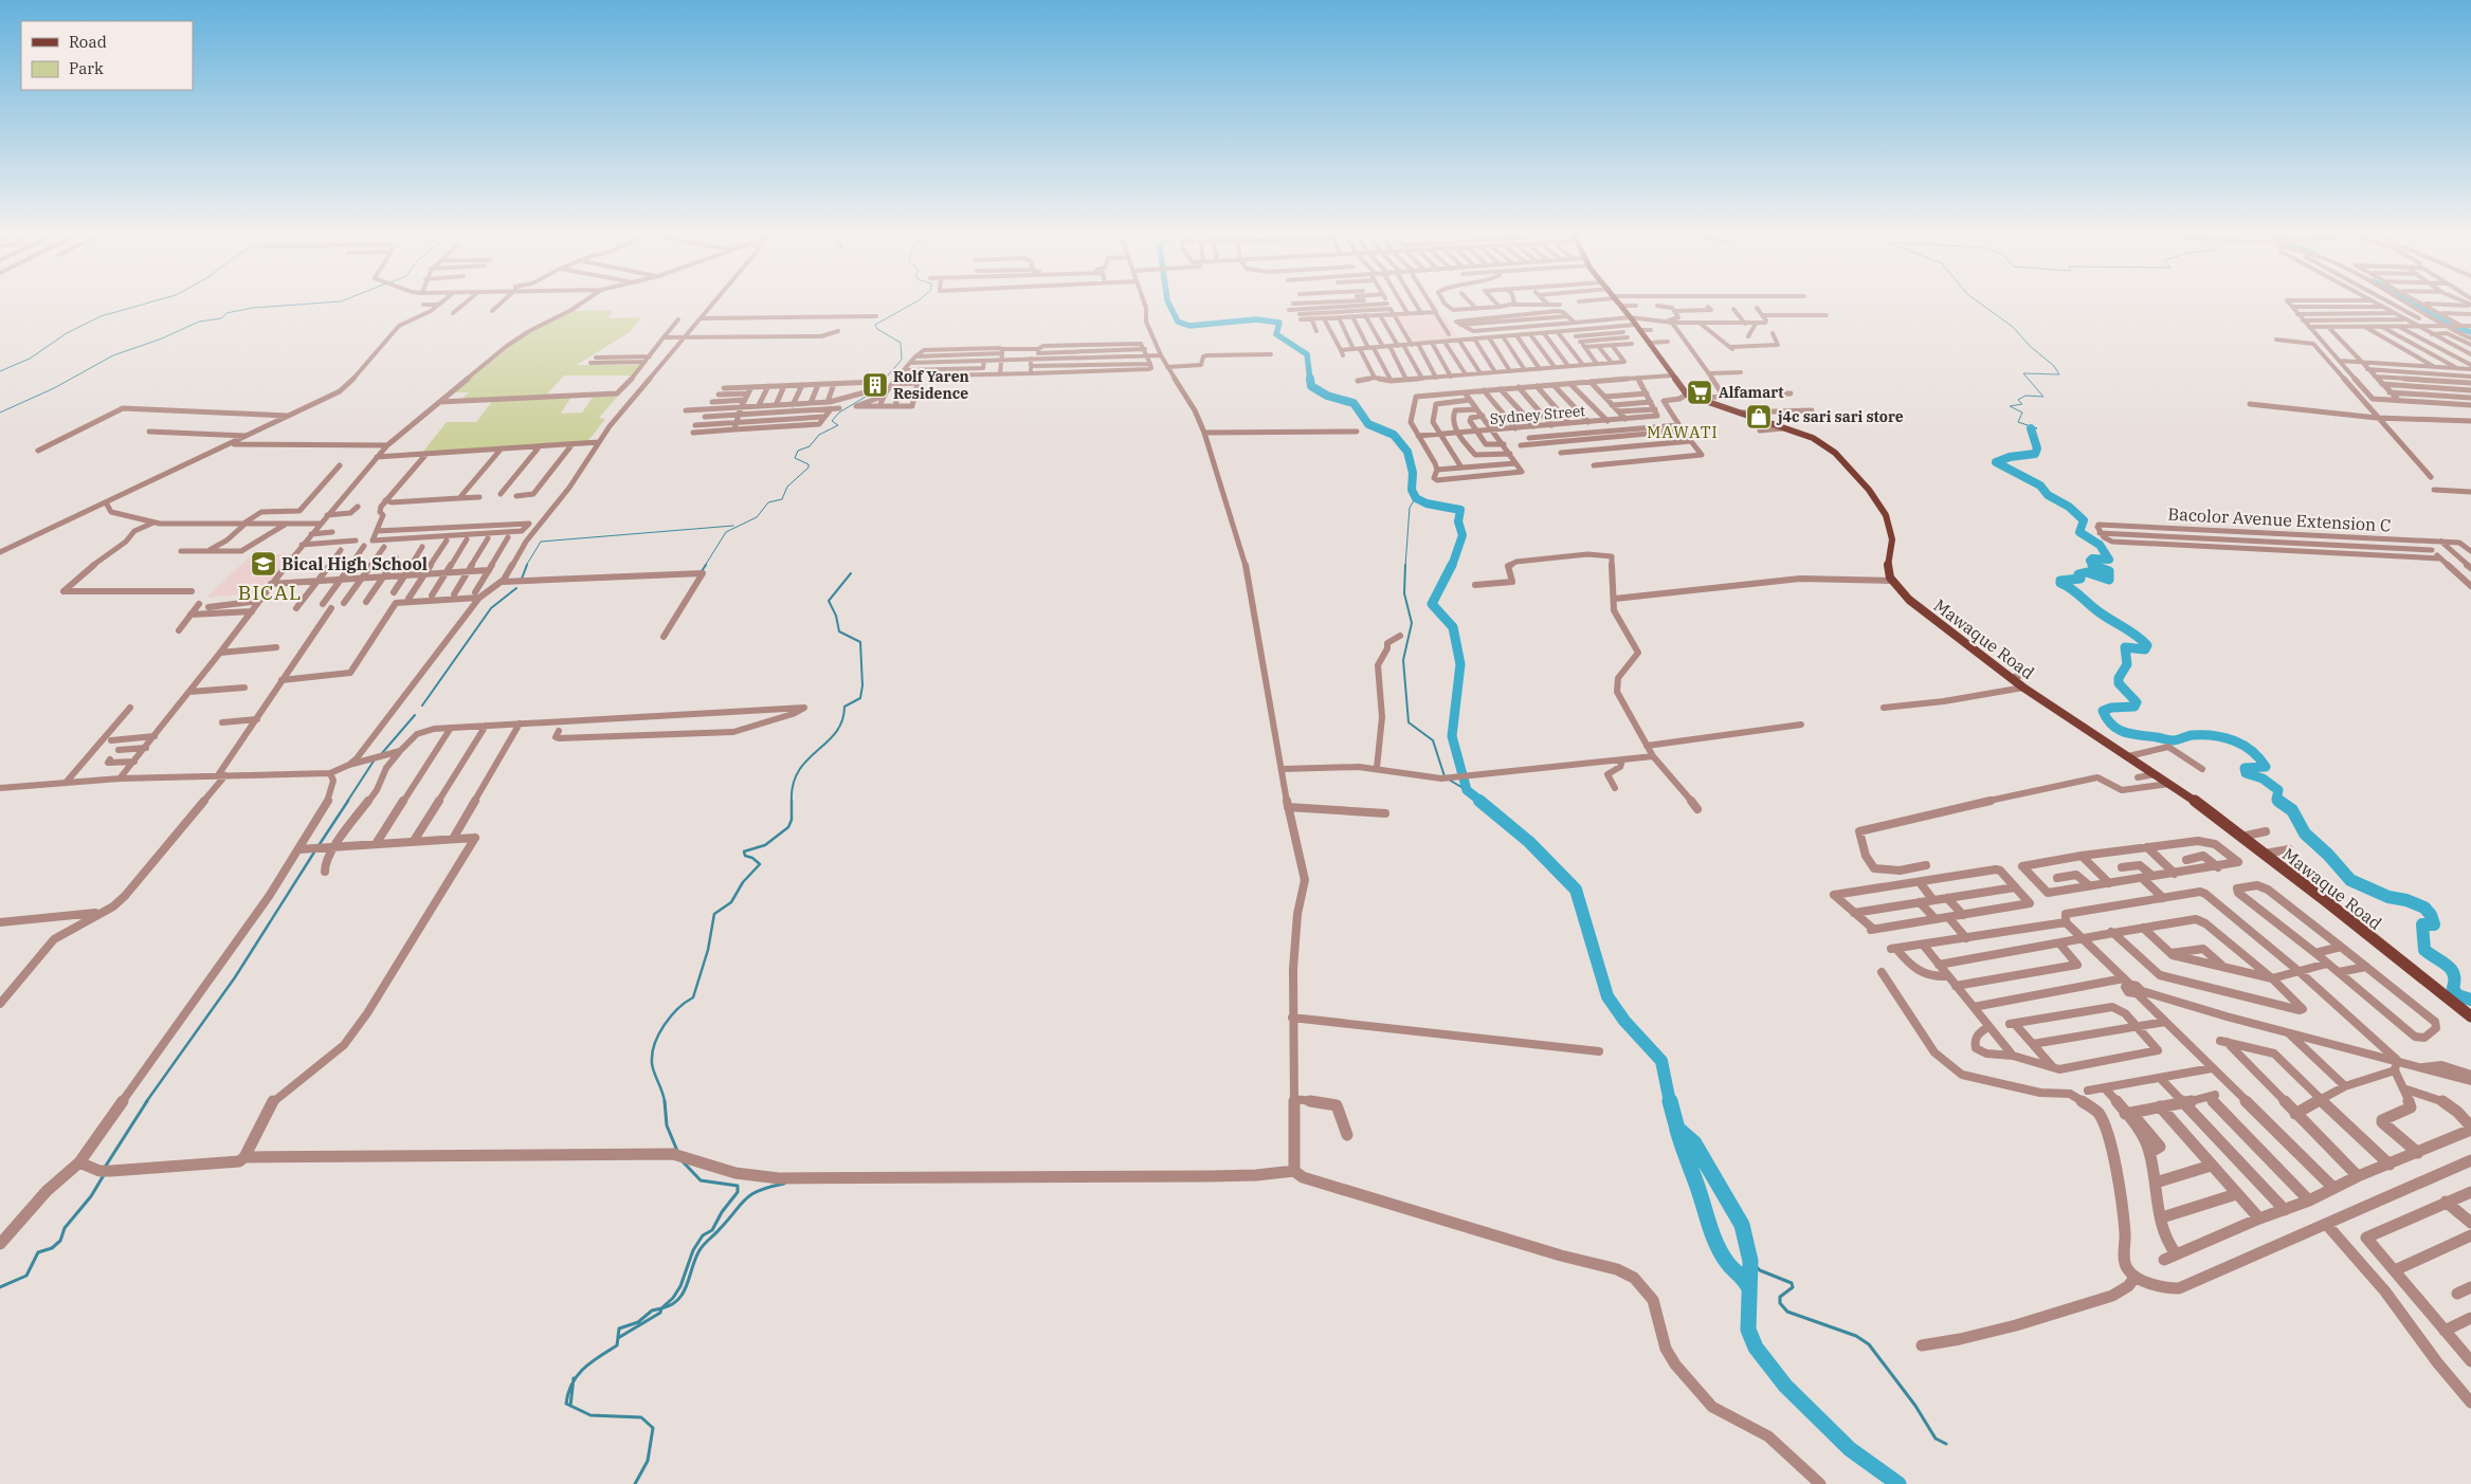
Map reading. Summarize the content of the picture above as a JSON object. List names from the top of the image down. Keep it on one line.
{"streets":{"main road":["Mawaque Road"],"street":["Sydney Street","Bacolor Avenue Extension C"]},"districts":["MAWATI","BICAL"],"places":{"building":["Rolf Yaren Residence"],"supermarket":["Alfamart"],"shop":["j4c sari sari store"],"school or university":["Bical High School"]},"legend":["Road","Park"]}
